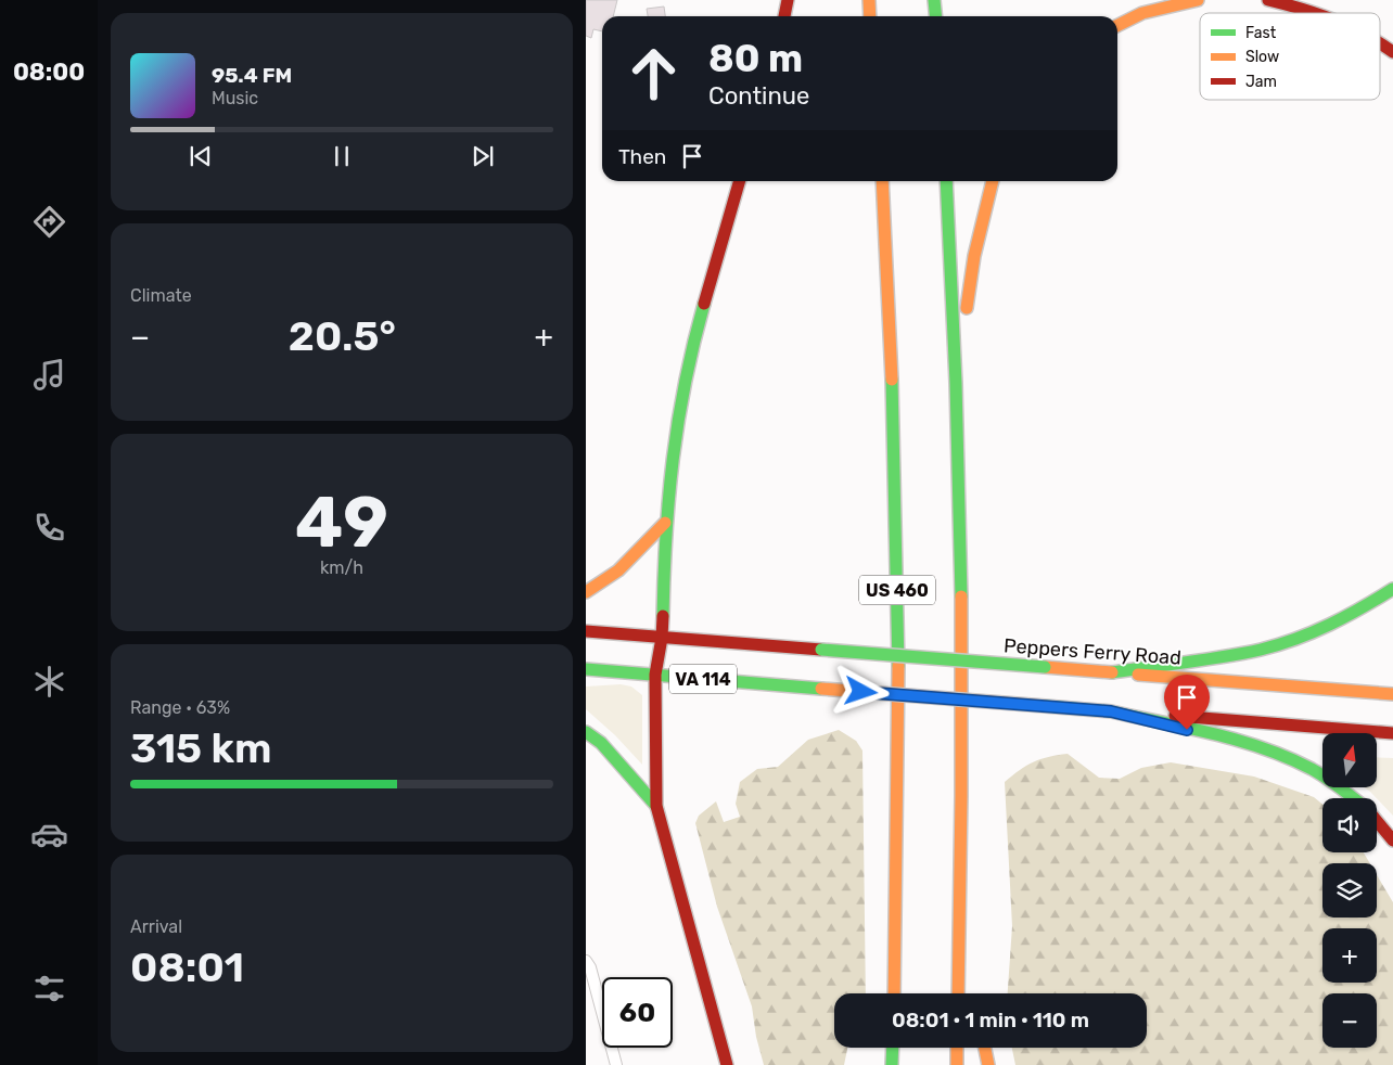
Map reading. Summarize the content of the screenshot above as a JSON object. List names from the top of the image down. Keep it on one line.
{"streets":{"main road":["US 460","Peppers Ferry Road","VA 114"]},"crossings":[["Peppers Ferry Road","VA 114"]],"legend":["Fast","Slow","Jam"],"north":"top","page":{"tabs":"08:00","turn":["80 m","Continue"],"song":["95.4 FM","Music"],"then":"Then","tile":["Climate",["49","km/h"],["Range · 63%","315 km"],["Arrival","08:01"]],"heat":["−","20.5°","+"],"map_buttons":["+","−"],"limit":"60","trip":"08:01 · 1 min · 110 m"}}
